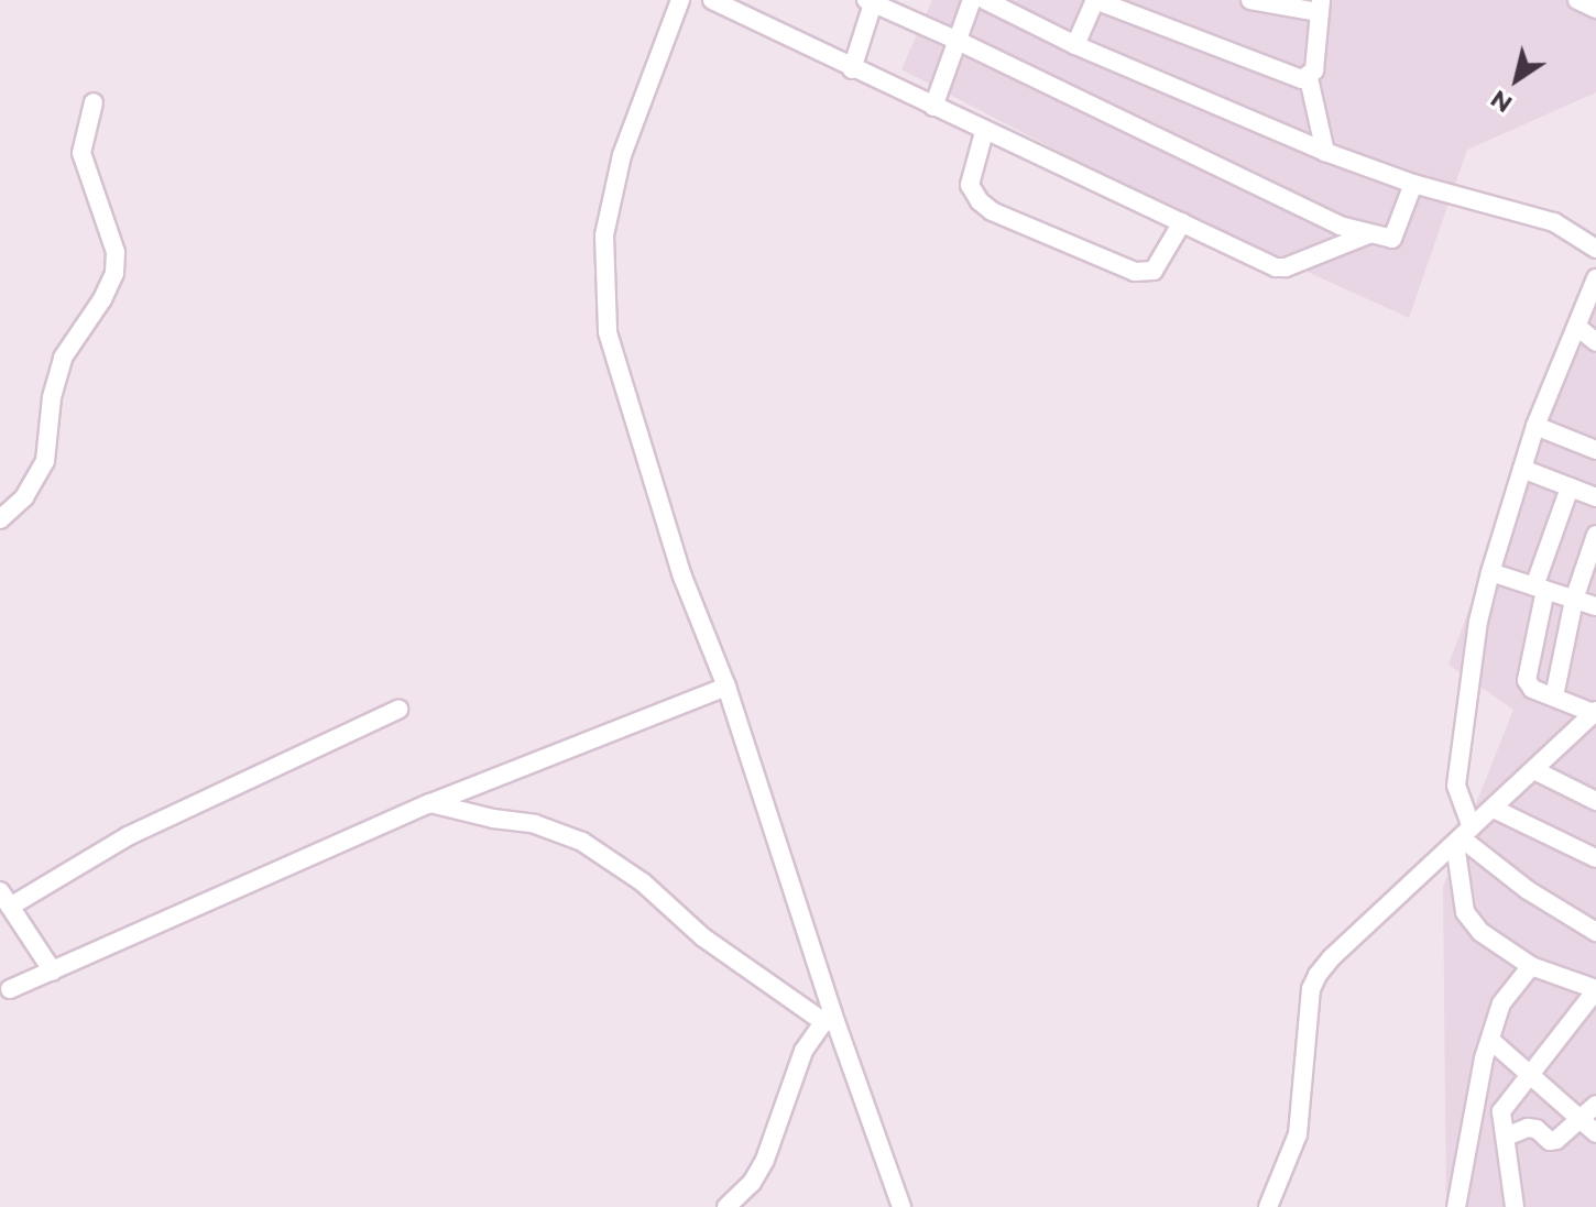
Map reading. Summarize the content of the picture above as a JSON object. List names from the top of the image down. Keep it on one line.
{"north":"bottom left"}
